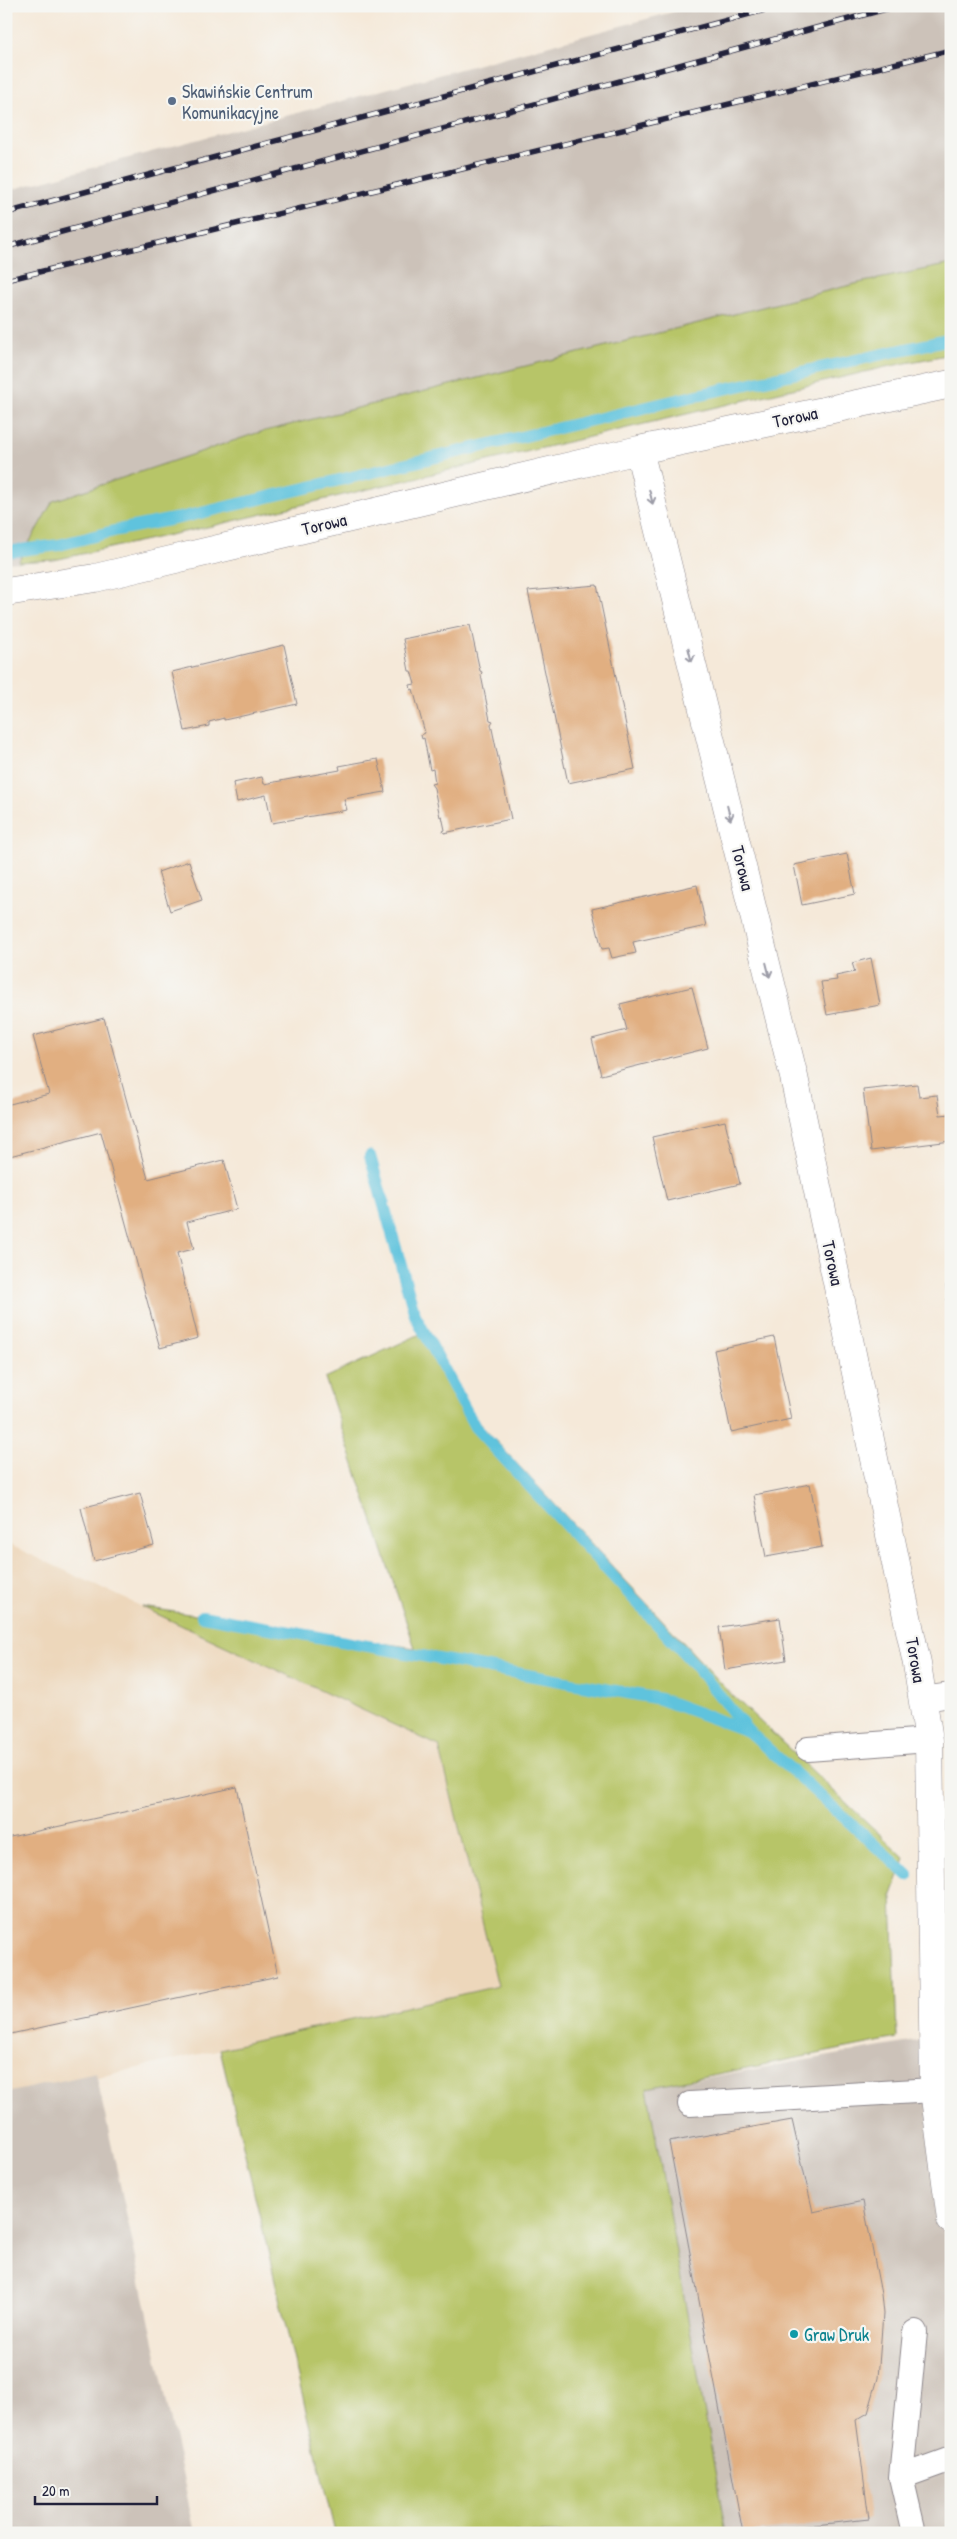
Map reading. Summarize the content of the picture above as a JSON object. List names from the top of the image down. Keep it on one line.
{"streets":{"street":["Torowa"]},"one_way":["Torowa"],"places":["Skawińskie Centrum Komunikacyjne","Graw Druk"],"scale_bar":"20 m"}
